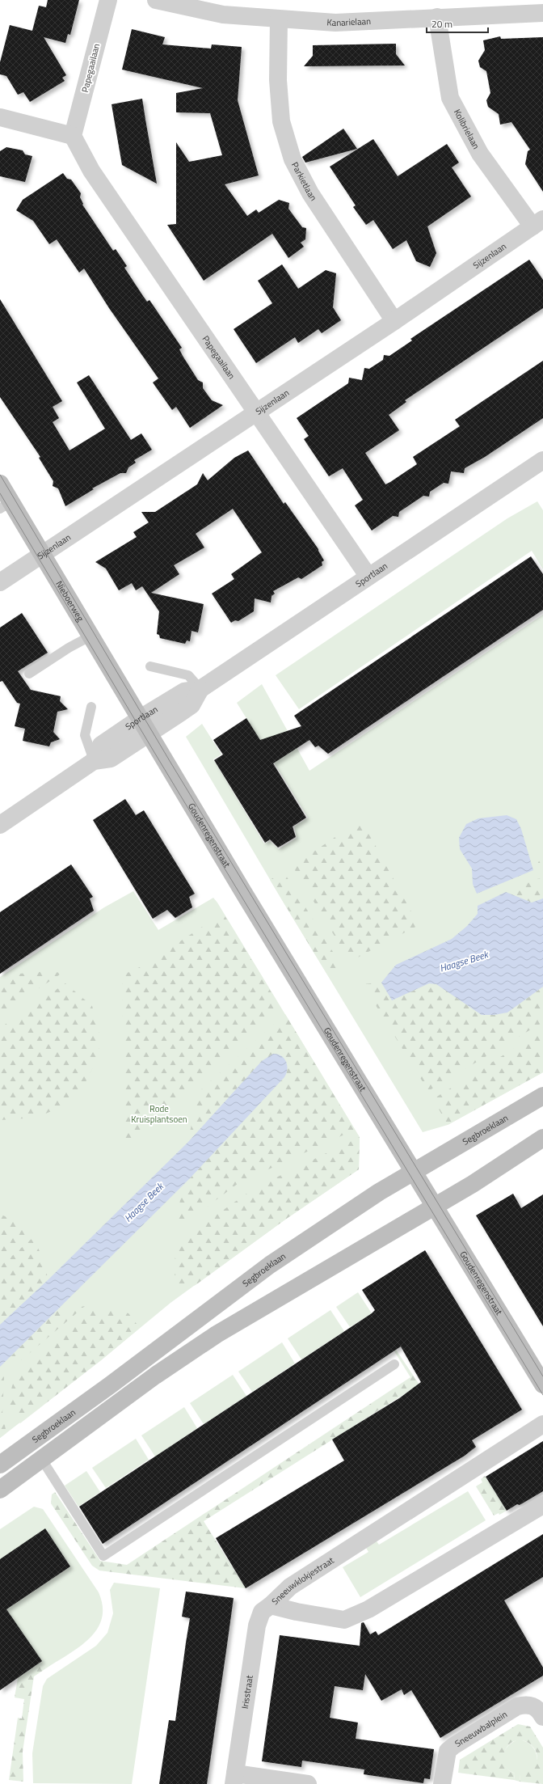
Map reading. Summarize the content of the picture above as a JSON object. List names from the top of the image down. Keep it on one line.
{"streets":{"main road":["Nieboerweg","Goudenregenstraat","Segbroeklaan"],"street":["Kanarielaan","Papegaailaan","Kolibrielaan","Parkietlaan","Sijzenlaan","Sportlaan","Sneeuwklokjestraat","Irisstraat","Sneeuwbalplein"]},"crossings":[["Kanarielaan","Kolibrielaan"],["Kanarielaan","Parkietlaan"],["Papegaailaan","Sijzenlaan"],["Papegaailaan","Sportlaan"],["Kolibrielaan","Sijzenlaan"],["Parkietlaan","Sijzenlaan"],["Sijzenlaan","Nieboerweg"],["Sportlaan","Nieboerweg"],["Sportlaan","Goudenregenstraat"],["Nieboerweg","Goudenregenstraat"],["Goudenregenstraat","Segbroeklaan"],["Sneeuwklokjestraat","Irisstraat"]],"water":["Haagse Beek"],"parks":["Rode Kruisplantsoen"],"scale_bar":"20 m"}
